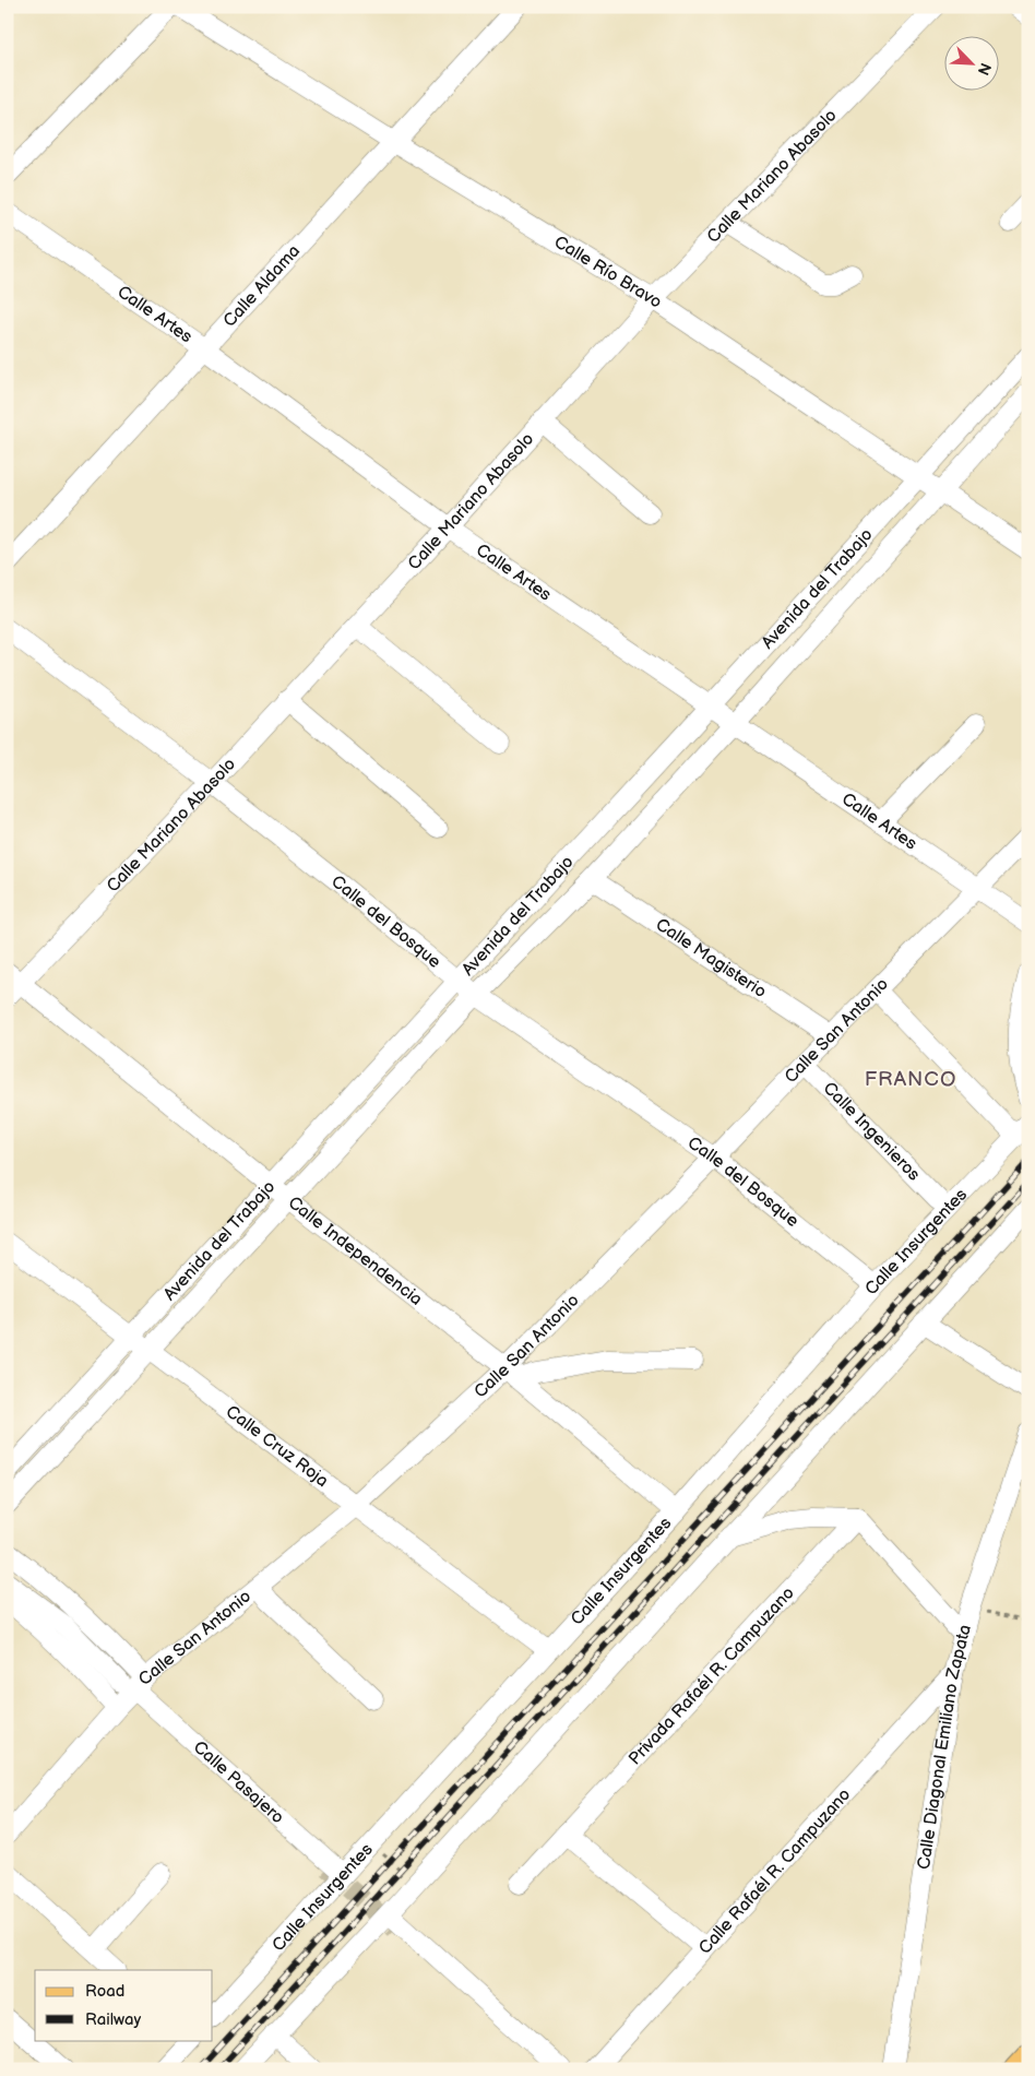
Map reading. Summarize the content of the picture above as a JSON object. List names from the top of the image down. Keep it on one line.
{"streets":{"street":["Calle Mariano Abasolo","Calle Río Bravo","Calle Aldama","Calle Artes","Avenida del Trabajo","Calle del Bosque","Calle Magisterio","Calle San Antonio","Calle Ingenieros","Calle Insurgentes","Calle Independencia","Calle Cruz Roja","Privada Rafaél R. Campuzano","Calle Diagonal Emiliano Zapata","Calle Pasajero","Calle Rafaél R. Campuzano"]},"crossings":[["Calle Mariano Abasolo","Calle Río Bravo"],["Calle Mariano Abasolo","Calle Artes"],["Calle Mariano Abasolo","Calle del Bosque"],["Calle Mariano Abasolo","Calle Independencia"],["Calle Río Bravo","Calle Aldama"],["Calle Río Bravo","Avenida del Trabajo"],["Calle Aldama","Calle Artes"],["Calle Artes","Avenida del Trabajo"],["Calle Artes","Calle San Antonio"],["Avenida del Trabajo","Calle del Bosque"],["Avenida del Trabajo","Calle Magisterio"],["Avenida del Trabajo","Calle Independencia"],["Avenida del Trabajo","Calle Cruz Roja"],["Calle del Bosque","Calle San Antonio"],["Calle del Bosque","Calle Insurgentes"],["Calle Magisterio","Calle San Antonio"],["Calle San Antonio","Calle Ingenieros"],["Calle San Antonio","Calle Independencia"],["Calle San Antonio","Calle Cruz Roja"],["Calle San Antonio","Calle Pasajero"],["Calle Insurgentes","Calle Independencia"],["Calle Insurgentes","Calle Cruz Roja"],["Calle Insurgentes","Calle Pasajero"],["Calle Diagonal Emiliano Zapata","Calle Rafaél R. Campuzano"]],"districts":["FRANCO"],"legend":["Road","Railway"],"north":"bottom right"}
